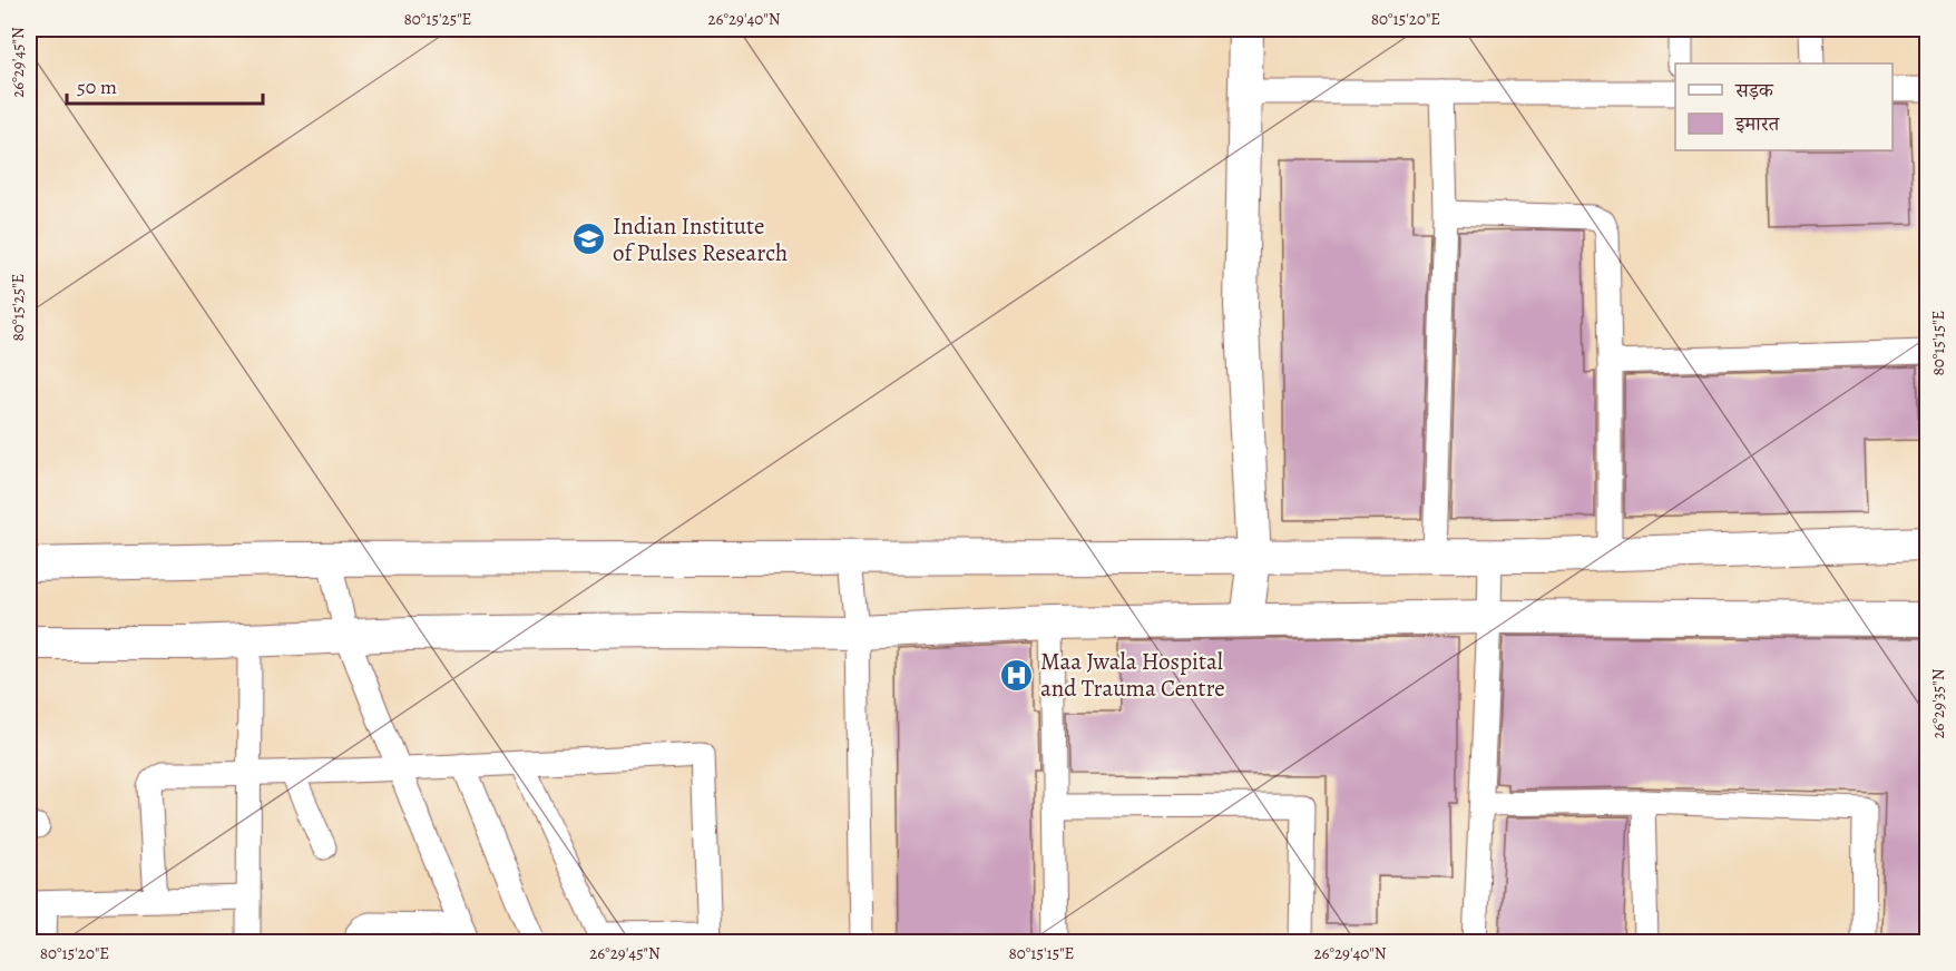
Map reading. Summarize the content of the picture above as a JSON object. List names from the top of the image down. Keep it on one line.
{"places":{"school or university":["Indian Institute of Pulses Research"],"hospital":["Maa Jwala Hospital and Trauma Centre"]},"legend":["सड़क","इमारत"],"scale_bar":"50 m","coordinates":["80°15'25\"E","26°29'40\"N","80°15'20\"E","26°29'45\"N","80°15'15\"E","26°29'35\"N"]}
